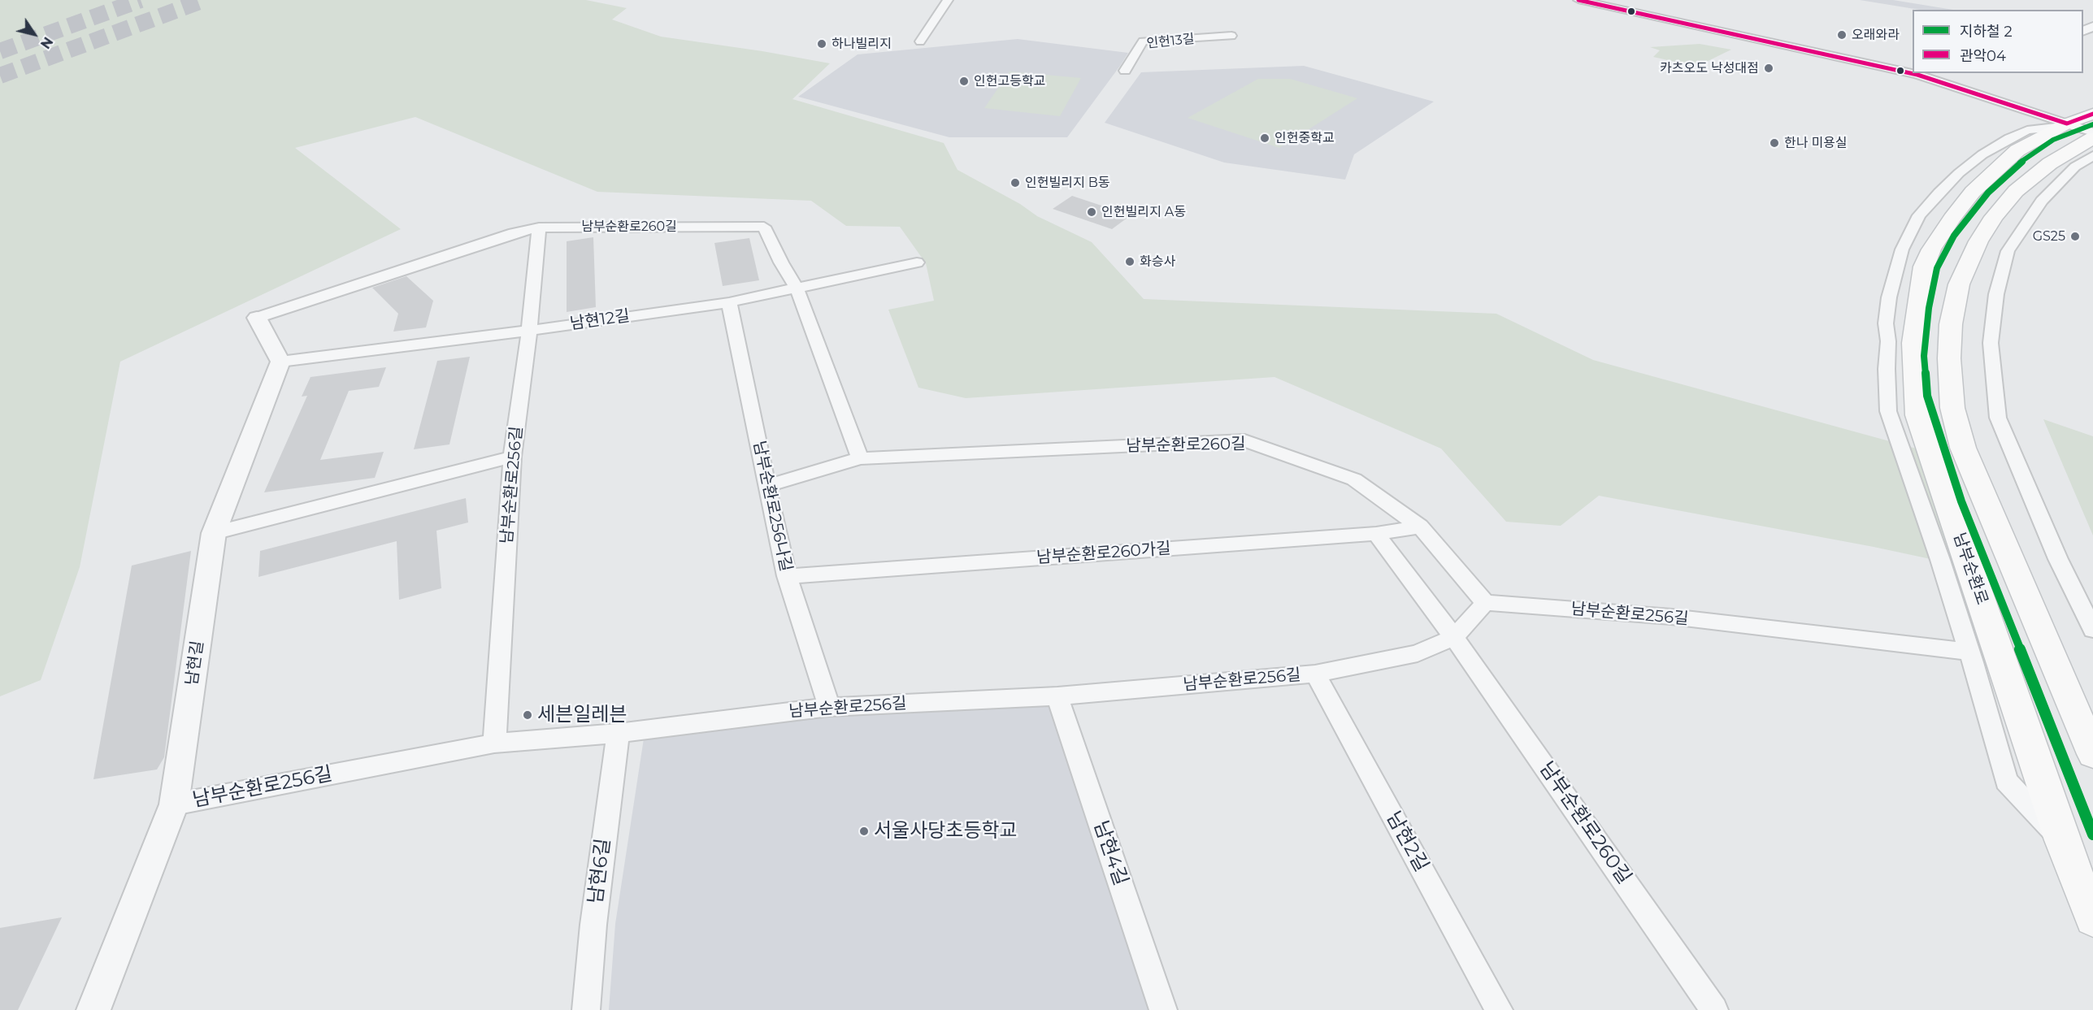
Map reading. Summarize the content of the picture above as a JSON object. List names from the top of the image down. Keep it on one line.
{"streets":{"main road":["남부순환로"],"street":["인헌13길","남부순환로260길","남현12길","남부순환로256길","남부순환로256나길","남부순환로260가길","남현길","남현2길","남현4길","남현6길"]},"crossings":[["남부순환로260길","남현12길"],["남부순환로260길","남부순환로256길"],["남부순환로260길","남부순환로256나길"],["남부순환로260길","남부순환로260가길"],["남현12길","남부순환로256길"],["남현12길","남부순환로256나길"],["남현12길","남현길"],["남부순환로256길","남부순환로256나길"],["남부순환로256길","남현길"],["남부순환로256길","남현2길"],["남부순환로256길","남현4길"],["남부순환로256길","남현6길"],["남부순환로256나길","남부순환로260가길"]],"places":["오래와라","하나빌리지","카츠오도 낙성대점","인헌고등학교","인헌중학교","한나 미용실","인헌빌리지 B동","인헌빌리지 A동","GS25","화승사","세븐일레븐","서울사당초등학교"],"lines":["transit line 관악04","metro line 2"],"legend":["지하철 2","관악04"],"north":"bottom right"}
